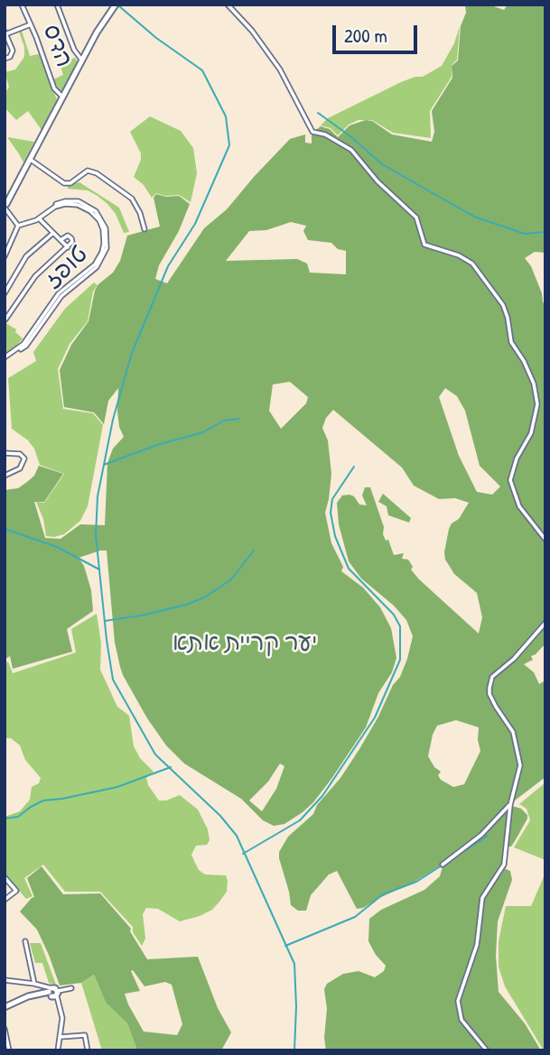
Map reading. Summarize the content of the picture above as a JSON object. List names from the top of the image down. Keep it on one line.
{"streets":{"street":["הדס","טופז"]},"parks":["יער קריית אתא"],"scale_bar":"200 m"}
